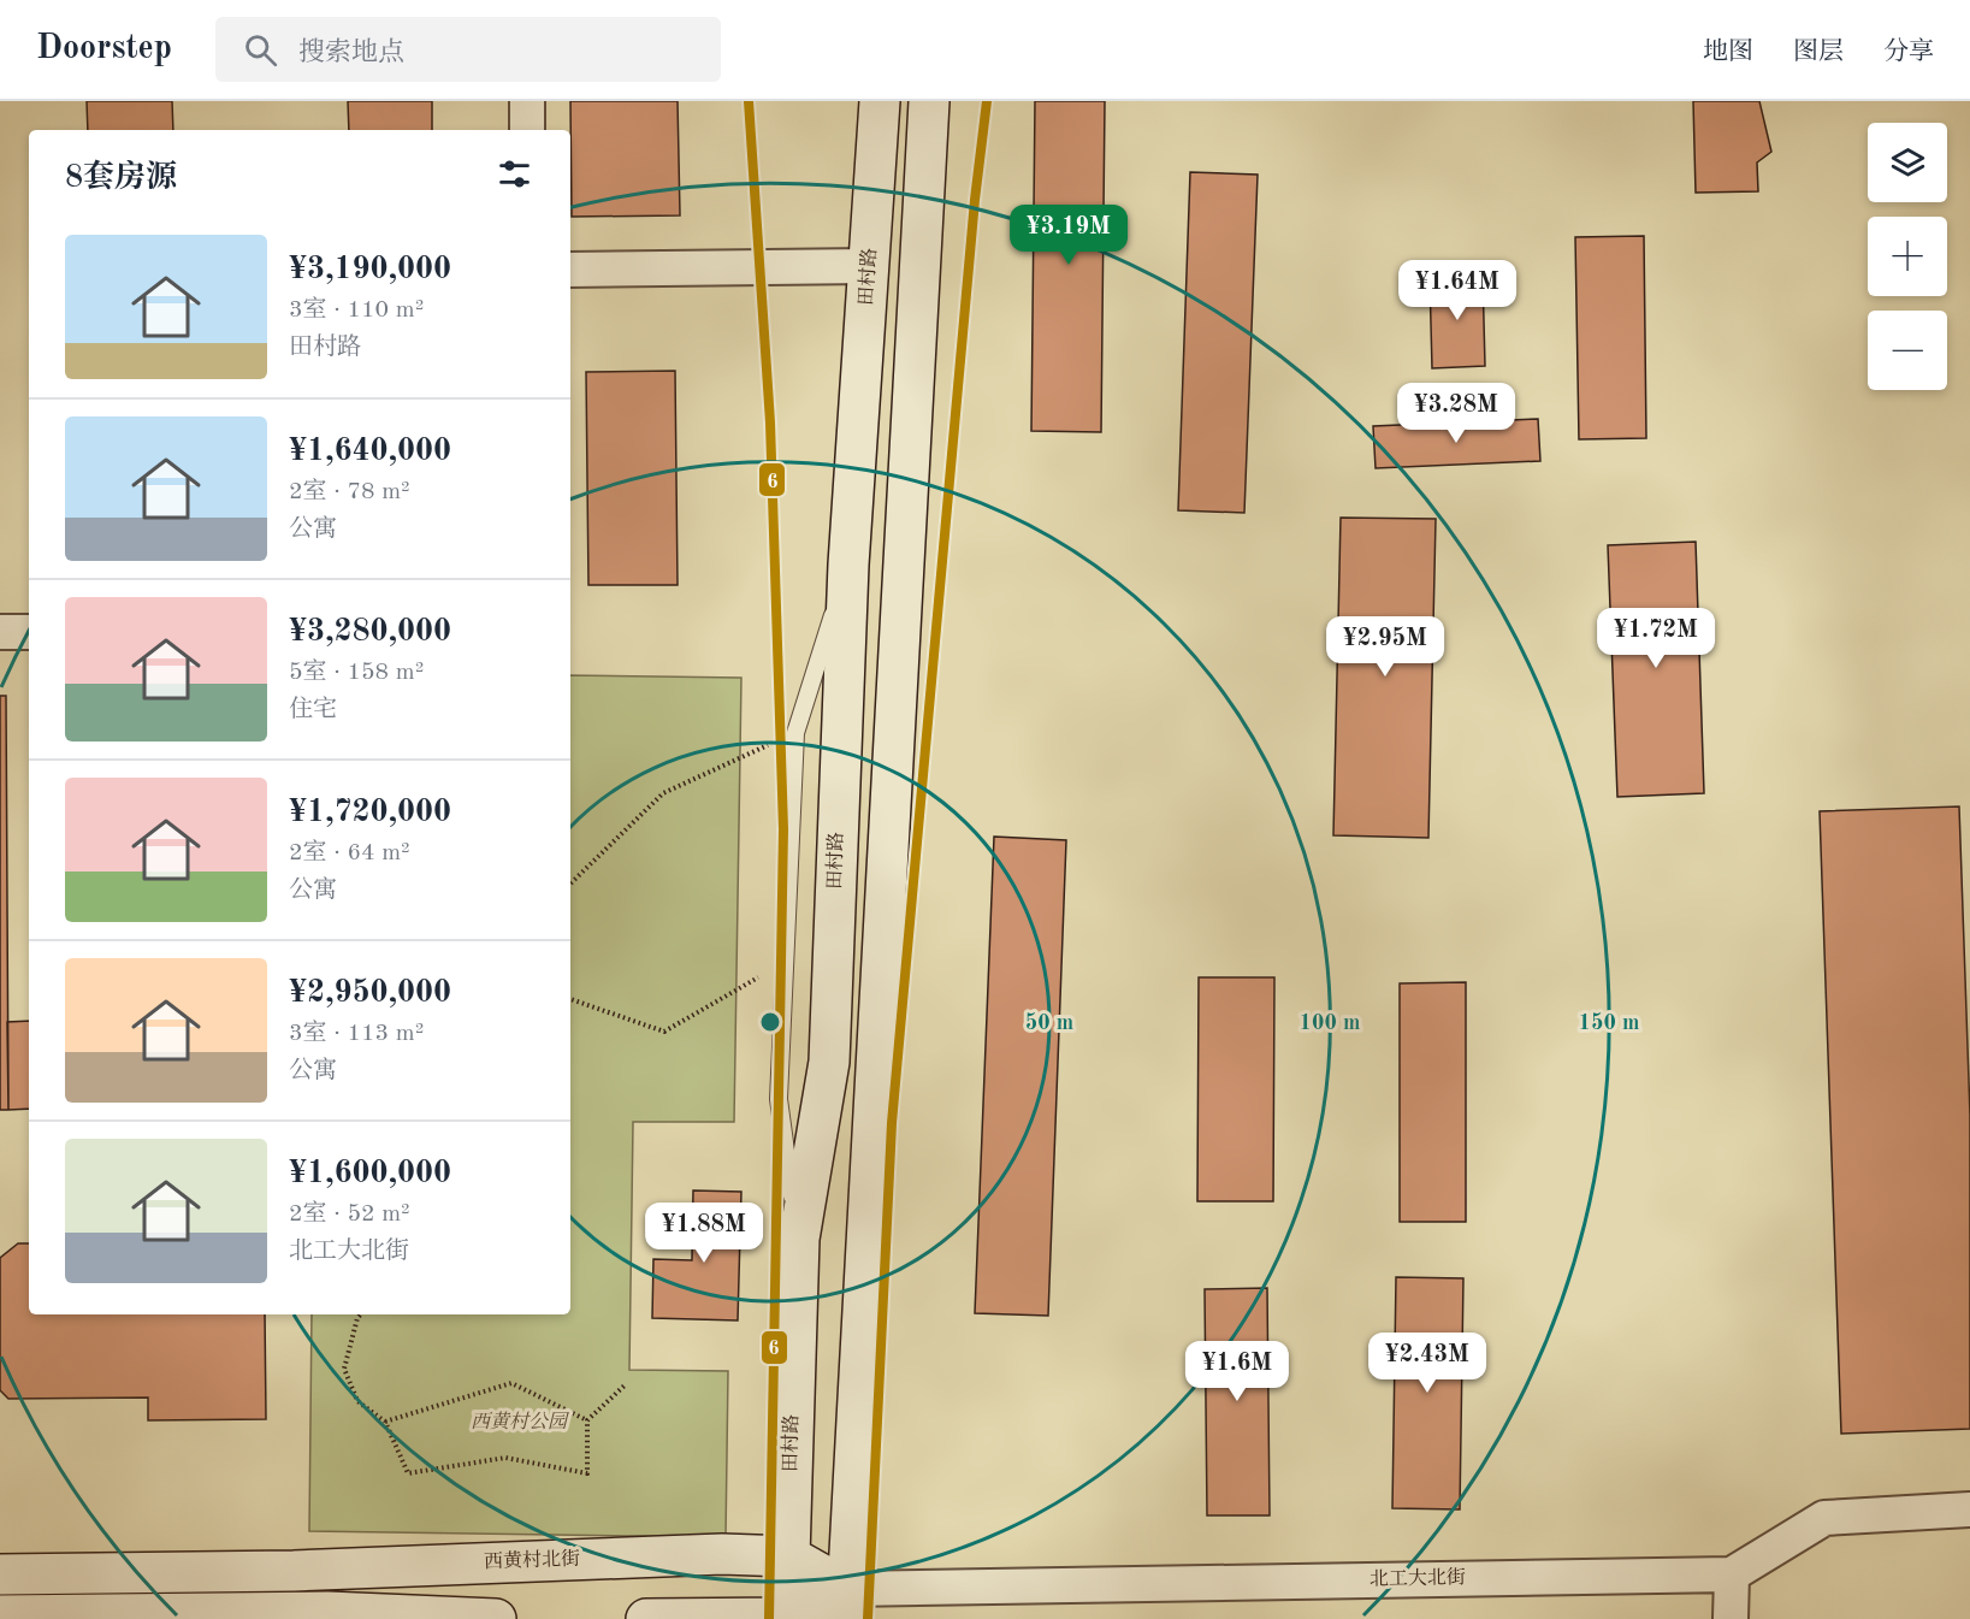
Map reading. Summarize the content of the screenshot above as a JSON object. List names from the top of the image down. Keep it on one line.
{"streets":{"main road":["田村路","西黄村北街"],"street":["北工大北街"]},"crossings":[["田村路","西黄村北街"],["西黄村北街","北工大北街"]],"parks":["西黄村公园"],"lines":["transit line 6"],"page":{"header":"Doorstep","search":"搜索地点","nav":["地图","图层","分享"],"map_buttons":["+","−"],"heading":"8套房源","price":["¥3.19M","¥1.64M","¥3.28M","¥1.72M","¥2.95M","¥1.88M","¥2.43M","¥1.6M"],"list":[{"name":"¥3,190,000","note":"3室 · 110 m² · 田村路"},{"name":"¥1,640,000","note":"2室 · 78 m² · 公寓"},{"name":"¥3,280,000","note":"5室 · 158 m² · 住宅"},{"name":"¥1,720,000","note":"2室 · 64 m² · 公寓"},{"name":"¥2,950,000","note":"3室 · 113 m² · 公寓"},{"name":"¥1,600,000","note":"2室 · 52 m² · 北工大北街"}]},"rings":["50 m","100 m","150 m"]}
